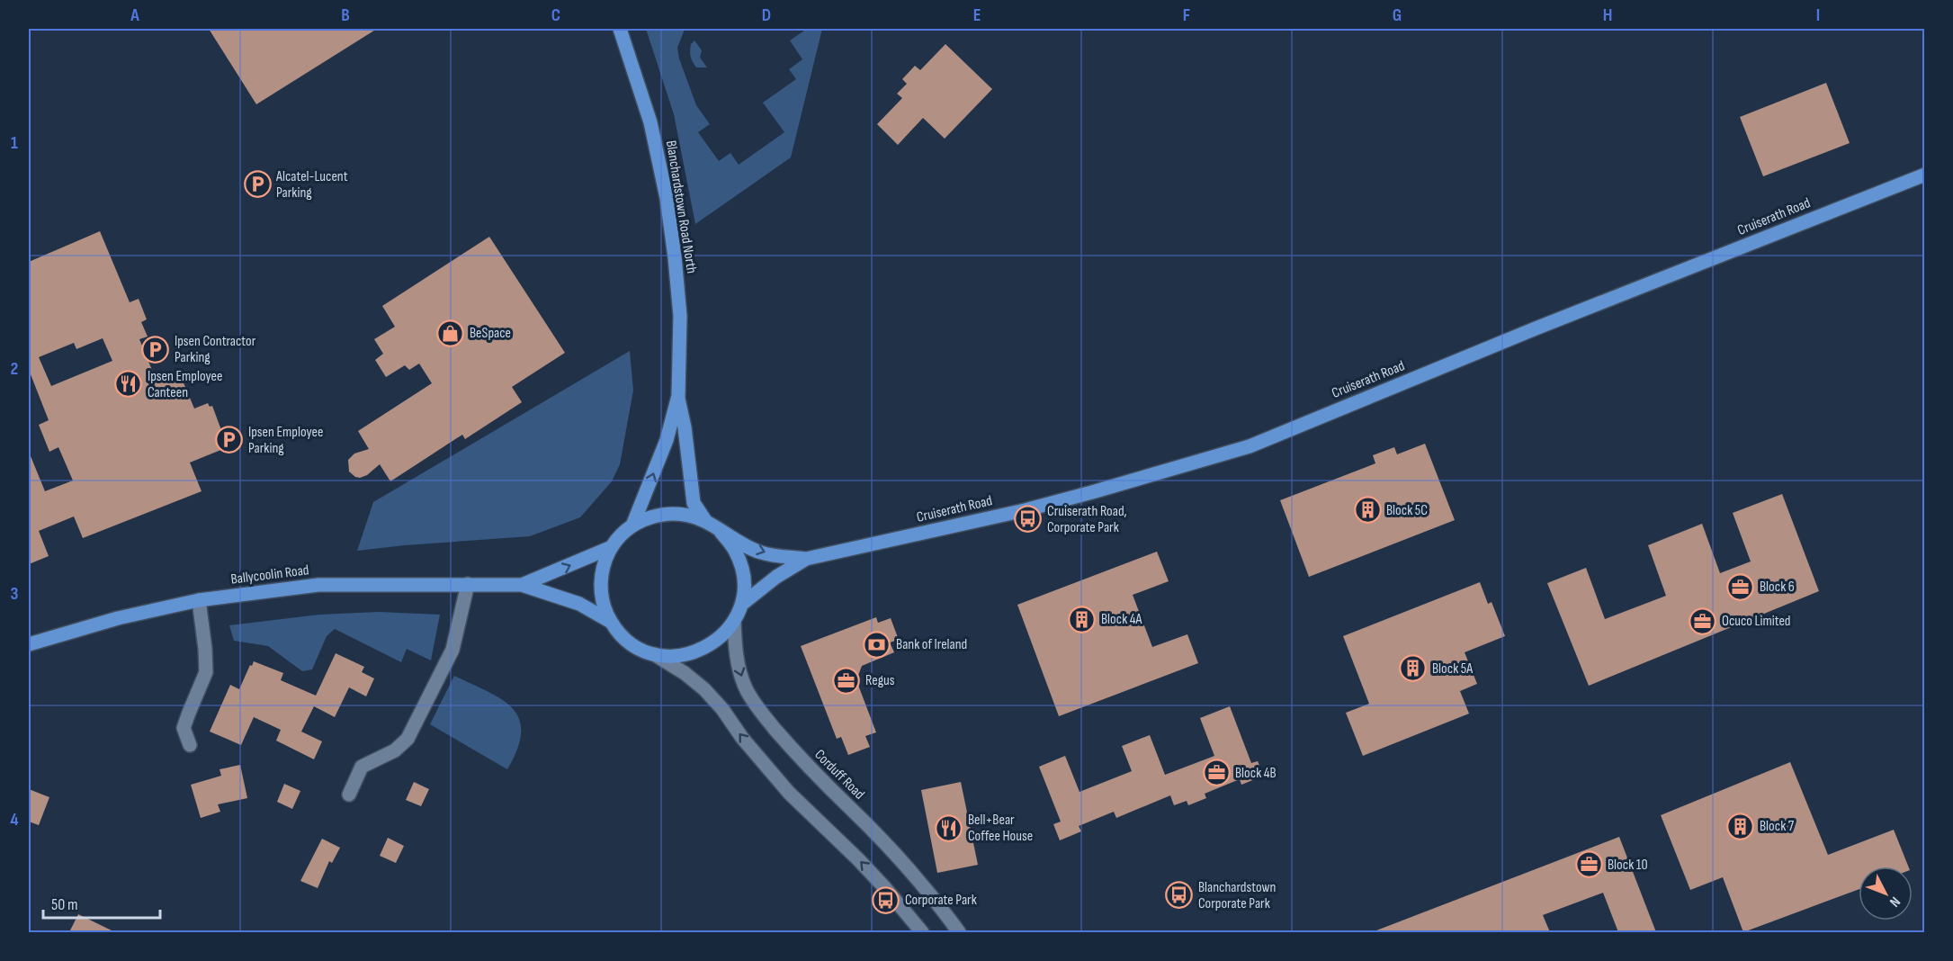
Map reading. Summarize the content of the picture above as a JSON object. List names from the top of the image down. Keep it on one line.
{"streets":{"main road":["Blanchardstown Road North","Cruiserath Road","Ballycoolin Road"],"street":["Corduff Road"]},"crossings":[["Blanchardstown Road North","Cruiserath Road"],["Blanchardstown Road North","Ballycoolin Road"],["Blanchardstown Road North","Corduff Road"],["Cruiserath Road","Ballycoolin Road"],["Cruiserath Road","Corduff Road"],["Ballycoolin Road","Corduff Road"]],"places":{"parking":["Alcatel-Lucent Parking","Ipsen Contractor Parking","Ipsen Employee Parking"],"shop":["BeSpace"],"restaurant":["Ipsen Employee Canteen","Bell+Bear Coffee House"],"building":["Block 5C","Block 4A","Block 5A","Block 7"],"bus stop":["Cruiserath Road, Corporate Park","Blanchardstown Corporate Park","Corporate Park"],"office":["Block 6","Ocuco Limited","Regus","Block 4B","Block 10"],"bank":["Bank of Ireland"]},"scale_bar":"50 m","north":"bottom right","grid":{"columns":["A","B","C","D","E","F","G","H","I"],"rows":["1","2","3","4"]}}
